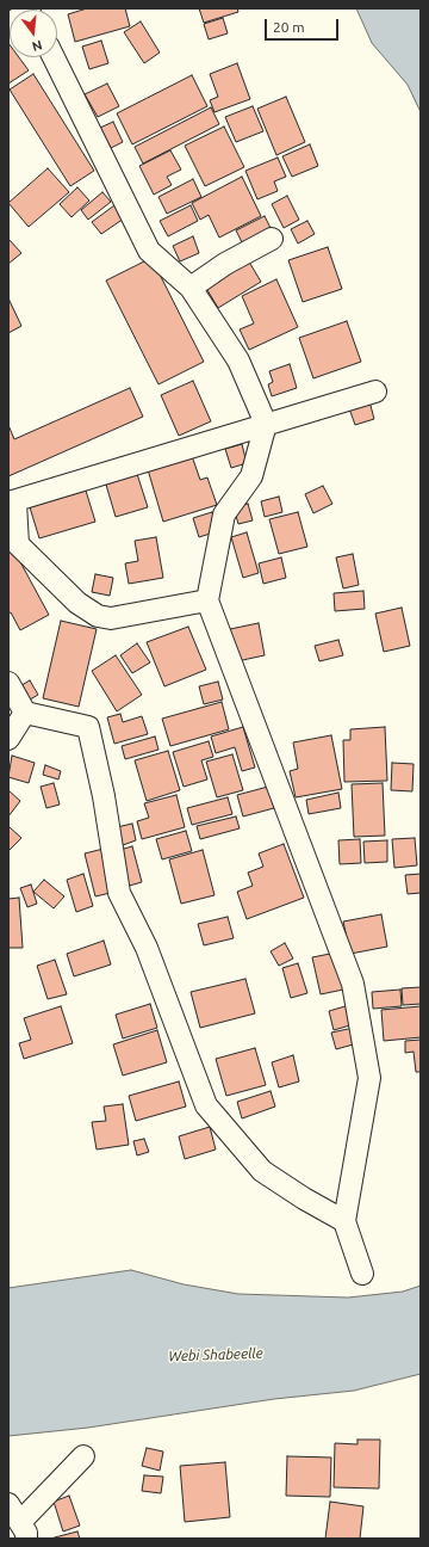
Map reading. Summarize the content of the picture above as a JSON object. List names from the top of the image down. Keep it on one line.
{"water":["Webi Shabeelle"],"scale_bar":"20 m","north":"bottom"}
